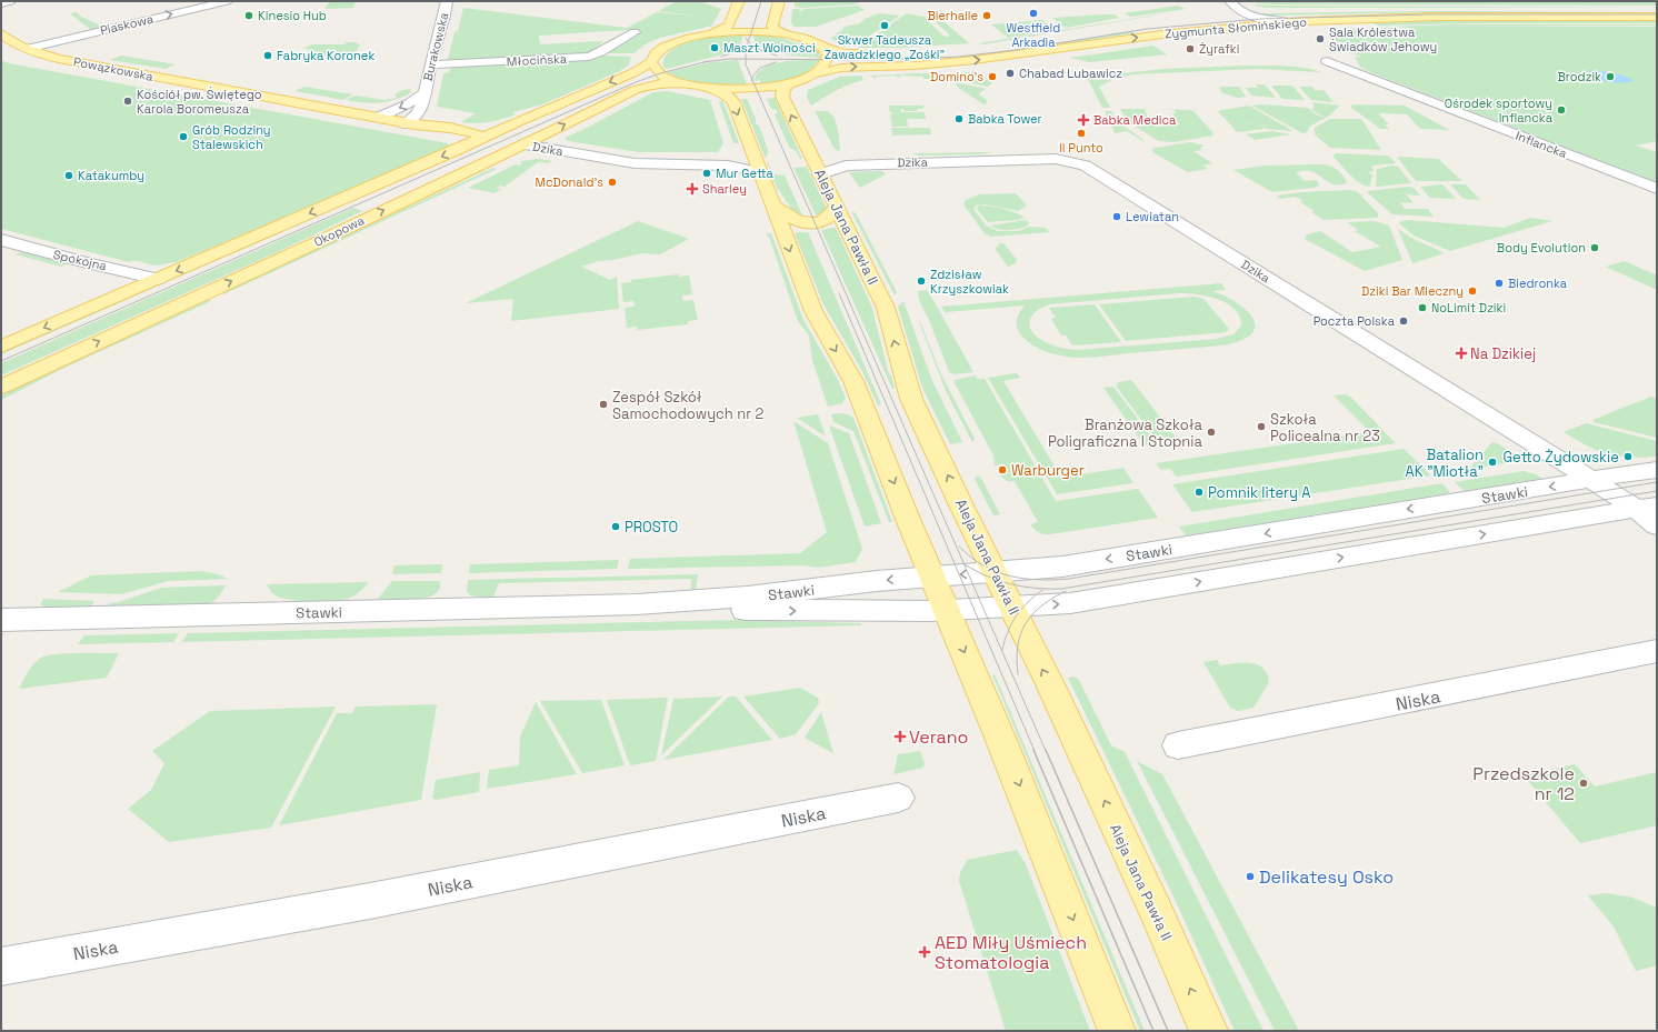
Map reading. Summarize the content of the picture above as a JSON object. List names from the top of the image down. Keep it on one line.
{"streets":{"main road":["Zygmunta Słomińskiego","Powązkowska","Aleja Jana Pawła II","Okopowa"],"street":["Piaskowa","Burakowska","Młocińska","Inflancka","Dzika","Spokojna","Stawki","Niska"]},"crossings":[["Piaskowa","Powązkowska"],["Zygmunta Słomińskiego","Aleja Jana Pawła II"],["Burakowska","Młocińska"],["Burakowska","Powązkowska"],["Powązkowska","Dzika"],["Powązkowska","Okopowa"],["Dzika","Aleja Jana Pawła II"],["Dzika","Okopowa"],["Dzika","Stawki"],["Aleja Jana Pawła II","Stawki"],["Okopowa","Spokojna"]],"one_way":["Piaskowa"],"places":{"other":["Westfield Arkadia","Kinesio Hub","Bierhalle","Skwer Tadeusza Zawadzkiego „Zośki”","Sala Królestwa Świadków Jehowy","Maszt Wolności","Żyrafki","Fabryka Koronek","Chabad Lubawicz","Domino's","Brodzik","Kościół pw. Świętego Karola Boromeusza","Ośrodek sportowy Inflancka","Babka Tower","Il Punto","Grób Rodziny Stalewskich","Mur Getta","Katakumby","McDonald's","Lewiatan","Body Evolution","Zdzisław Krzyszkowiak","Biedronka","Dziki Bar Mleczny","NoLimit Dziki","Poczta Polska","Zespół Szkół Samochodowych nr 2","Szkoła Policealna nr 23","Branżowa Szkoła Poligraficzna I Stopnia","Getto Żydowskie","Batalion AK \"Miotła\"","Warburger","Pomnik litery A","PROSTO","Przedszkole nr 12","Delikatesy Osko"],"health":["Babka Medica","Sharley","Na Dzikiej","Verano","AED Miły Uśmiech Stomatologia"]}}
